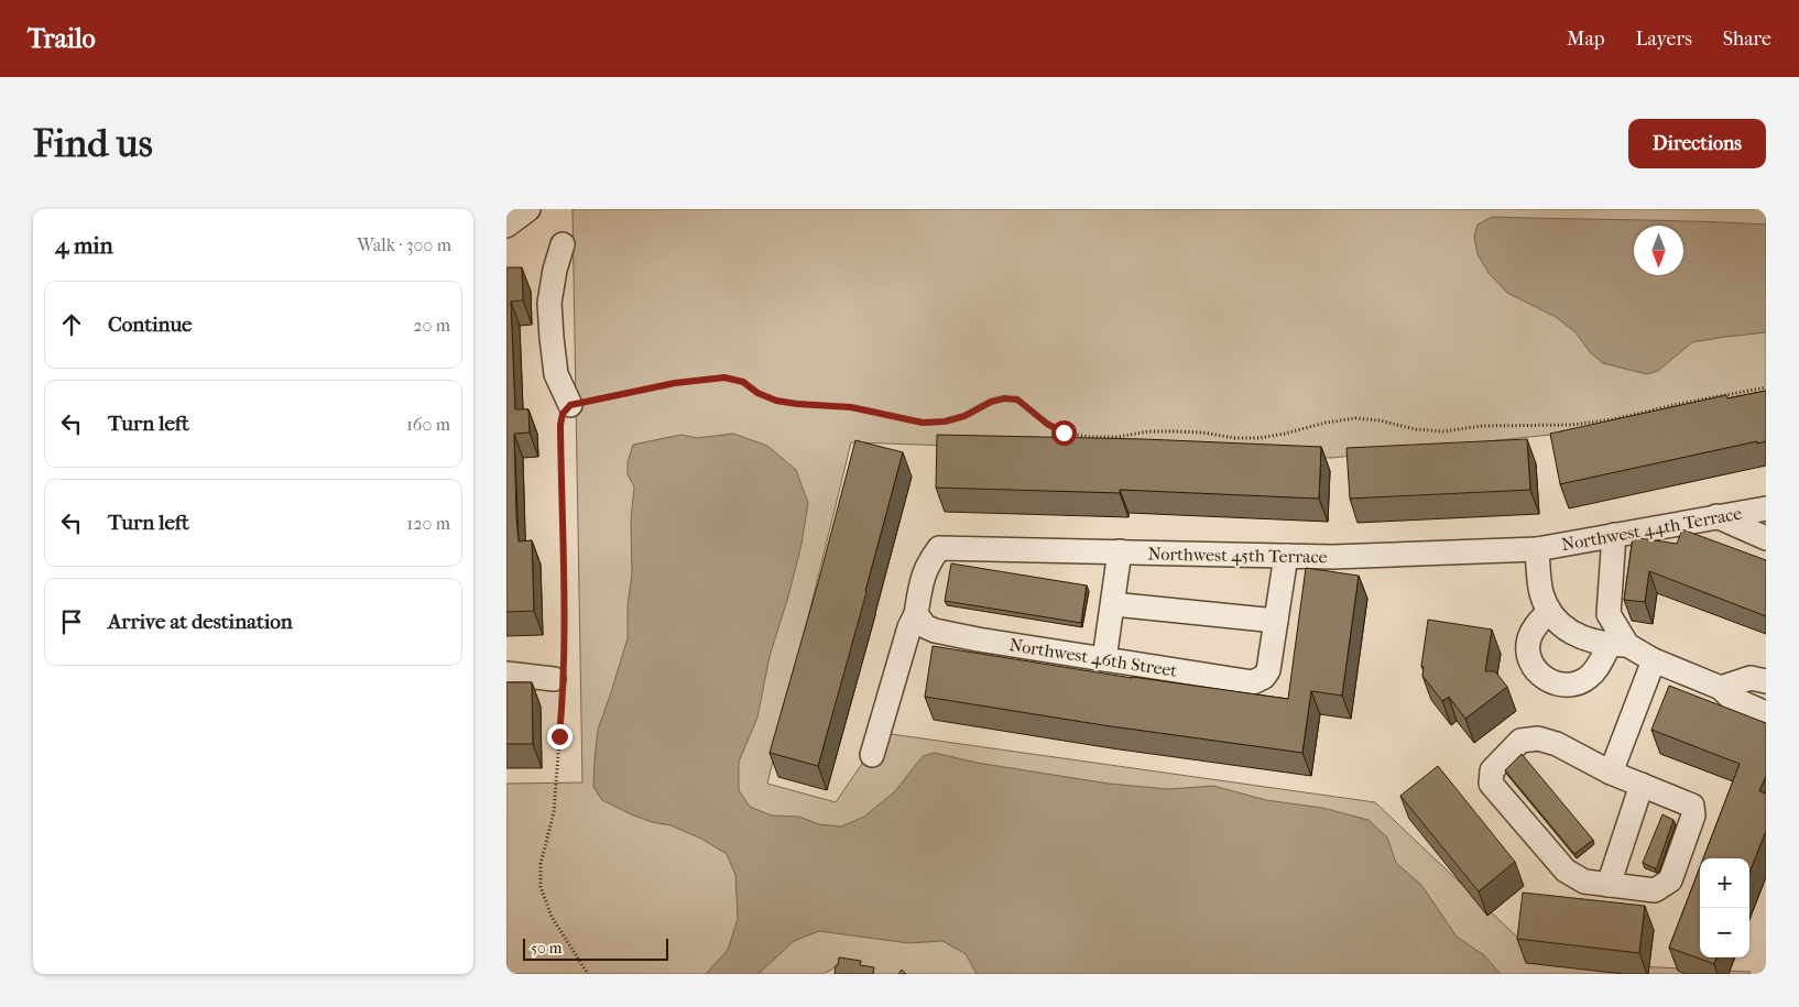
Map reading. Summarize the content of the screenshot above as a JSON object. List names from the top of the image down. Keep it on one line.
{"streets":{"street":["Northwest 44th Terrace","Northwest 45th Terrace","Northwest 46th Street"]},"crossings":[["Northwest 44th Terrace","Northwest 45th Terrace"],["Northwest 45th Terrace","Northwest 46th Street"]],"scale_bar":"50 m","north":"bottom","page":{"header":"Trailo","nav":["Map","Layers","Share"],"buttons":"Directions","title":"Find us","heading":["4 min","Walk · 300 m"],"list":[["Continue","20 m"],["Turn left","160 m"],["Turn left","120 m"],"Arrive at destination"],"map_buttons":["+","−"],"scale":"50 m"}}
